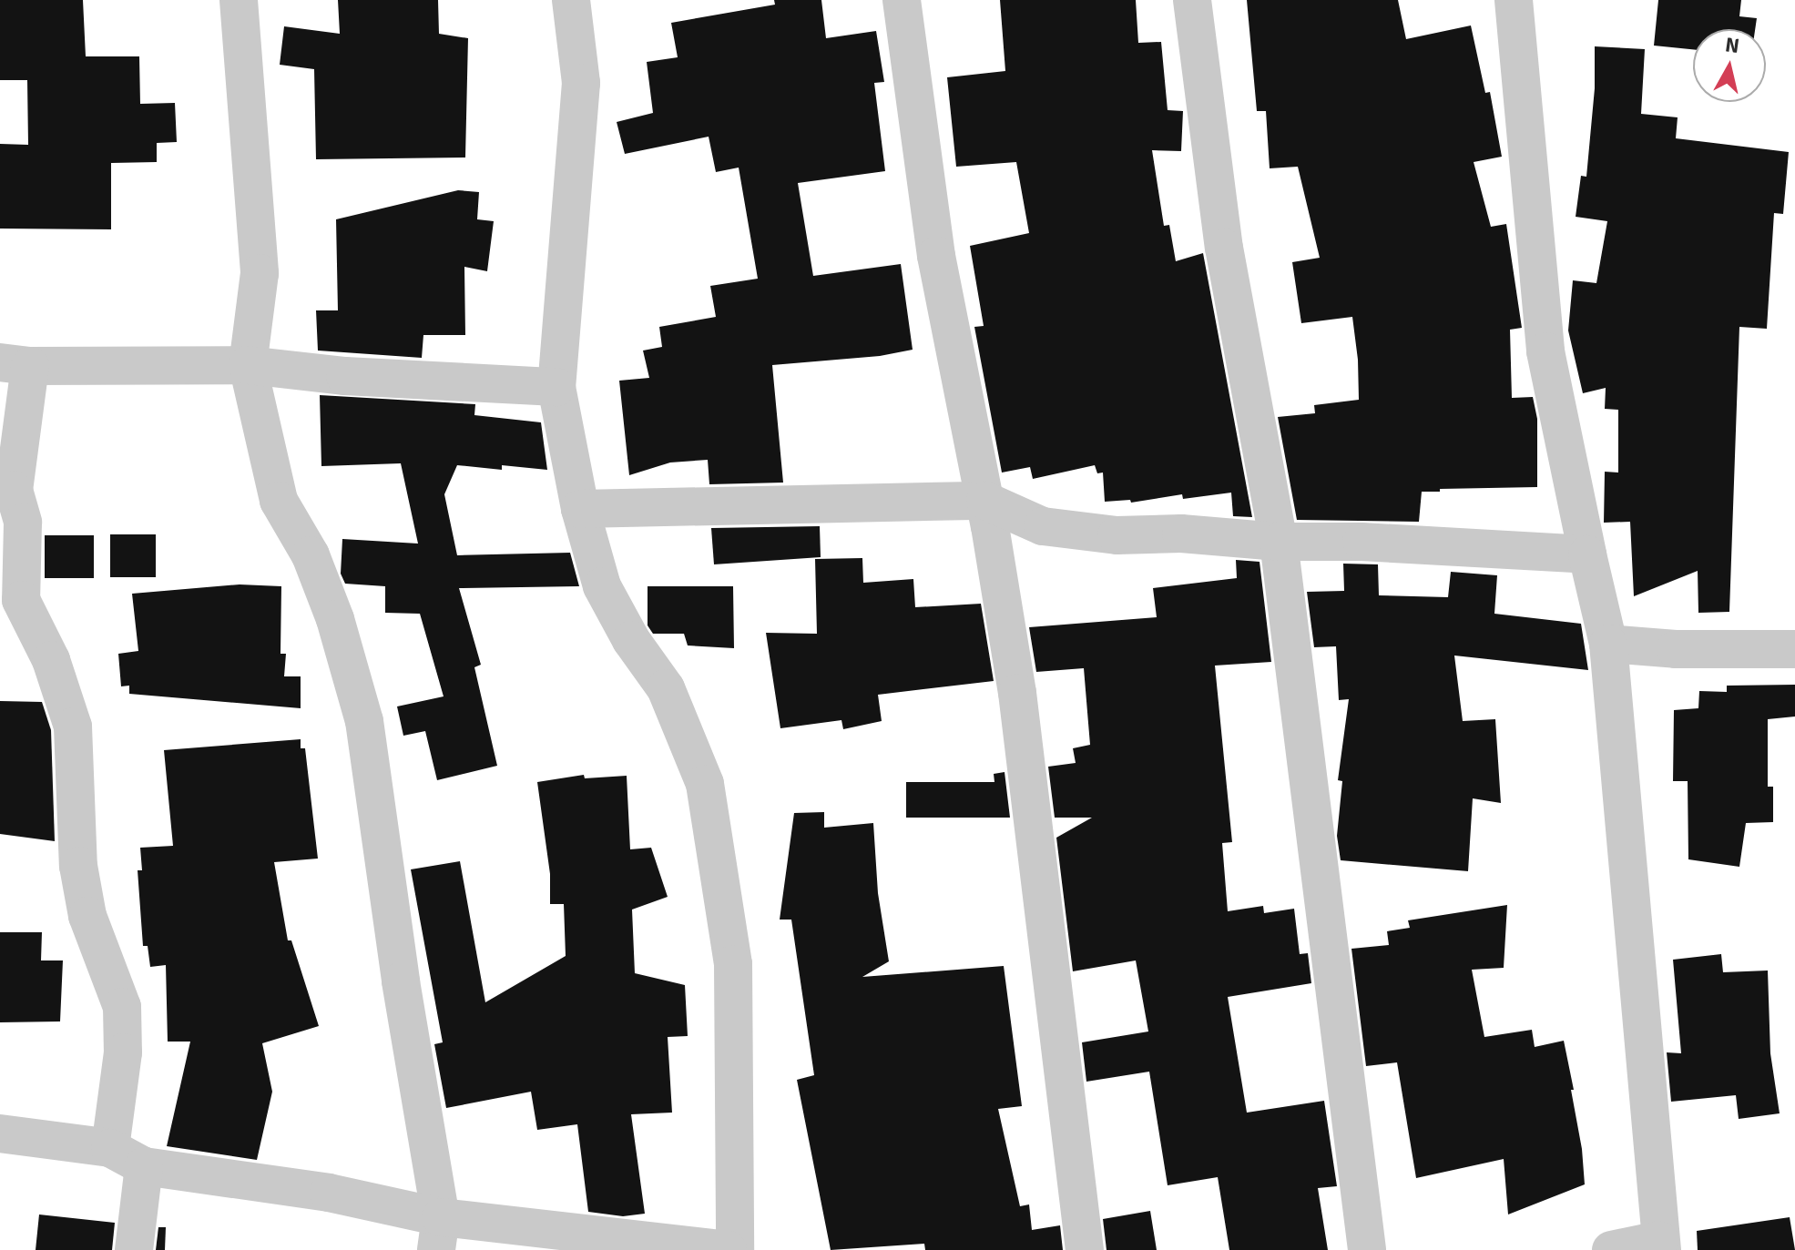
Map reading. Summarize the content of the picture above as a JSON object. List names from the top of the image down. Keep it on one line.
{"north":"top"}
